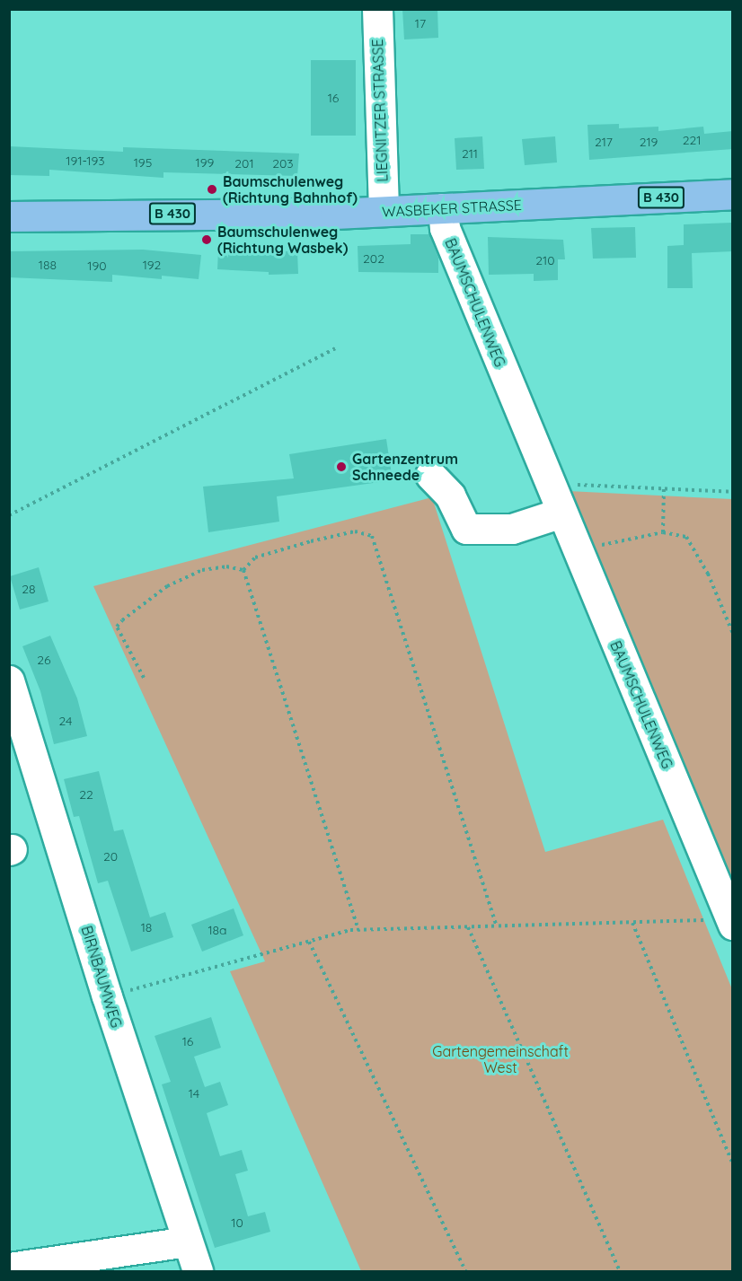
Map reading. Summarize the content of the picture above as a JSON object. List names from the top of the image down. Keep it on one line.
{"streets":{"main road":["B 430","WASBEKER STRASSE"],"street":["LIEGNITZER STRASSE","BAUMSCHULENWEG","BIRNBAUMWEG"]},"crossings":[["LIEGNITZER STRASSE","WASBEKER STRASSE"],["WASBEKER STRASSE","BAUMSCHULENWEG"]],"parks":["Gartengemeinschaft West"],"places":["Baumschulenweg (Richtung Bahnhof)","Baumschulenweg (Richtung Wasbek)","Gartenzentrum Schneede"],"house_numbers":["17","16","221","217","219","211","191-193","195","199","201","203","202","210","188","192","190","28","26","24","22","20","18","18a","16","14","10"]}
